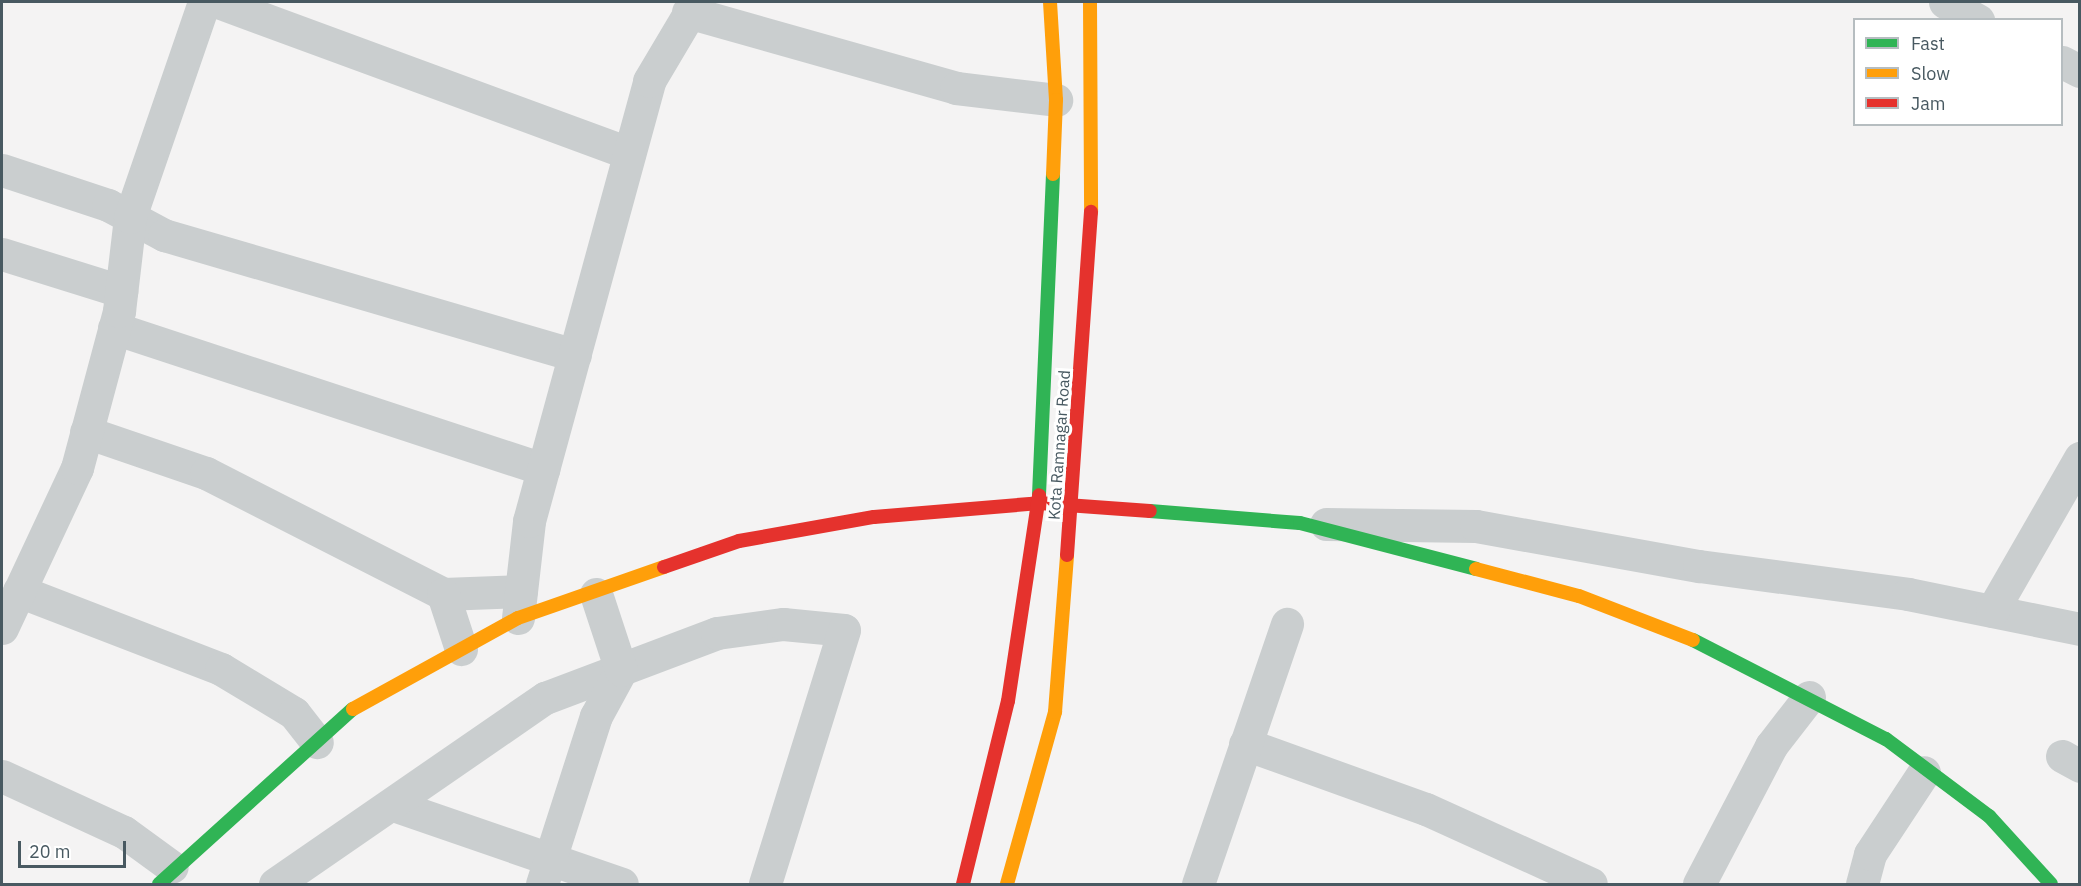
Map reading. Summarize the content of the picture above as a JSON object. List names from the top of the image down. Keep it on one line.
{"streets":{"street":["Kota Ramnagar Road"]},"legend":["Fast","Slow","Jam"],"scale_bar":"20 m"}
